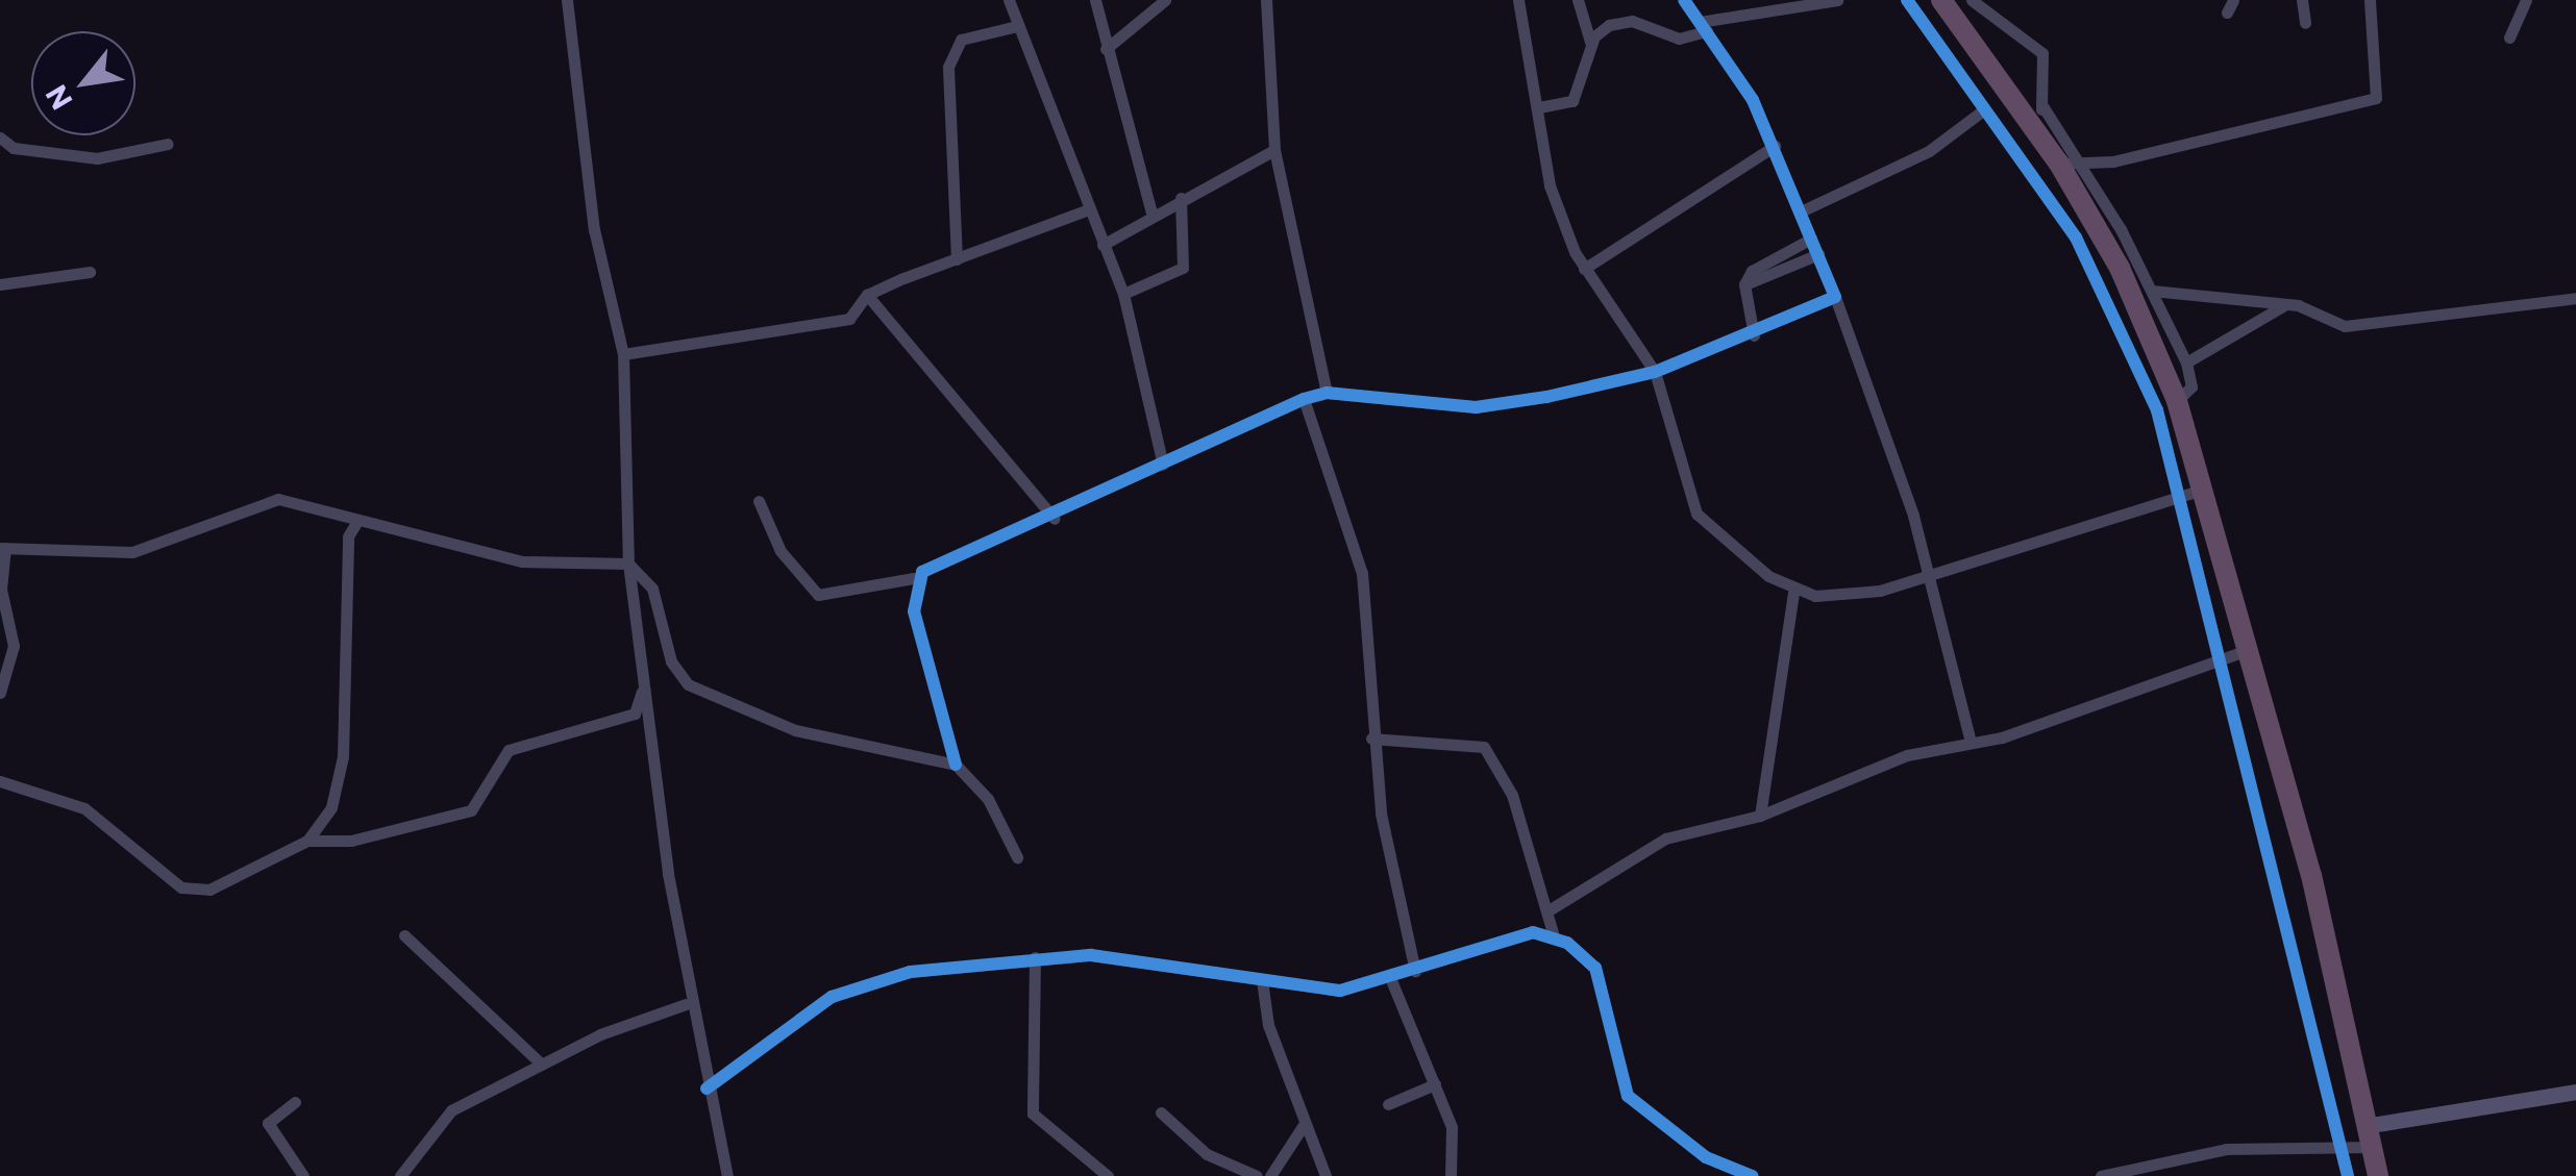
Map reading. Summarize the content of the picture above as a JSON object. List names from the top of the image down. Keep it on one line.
{"north":"bottom left"}
